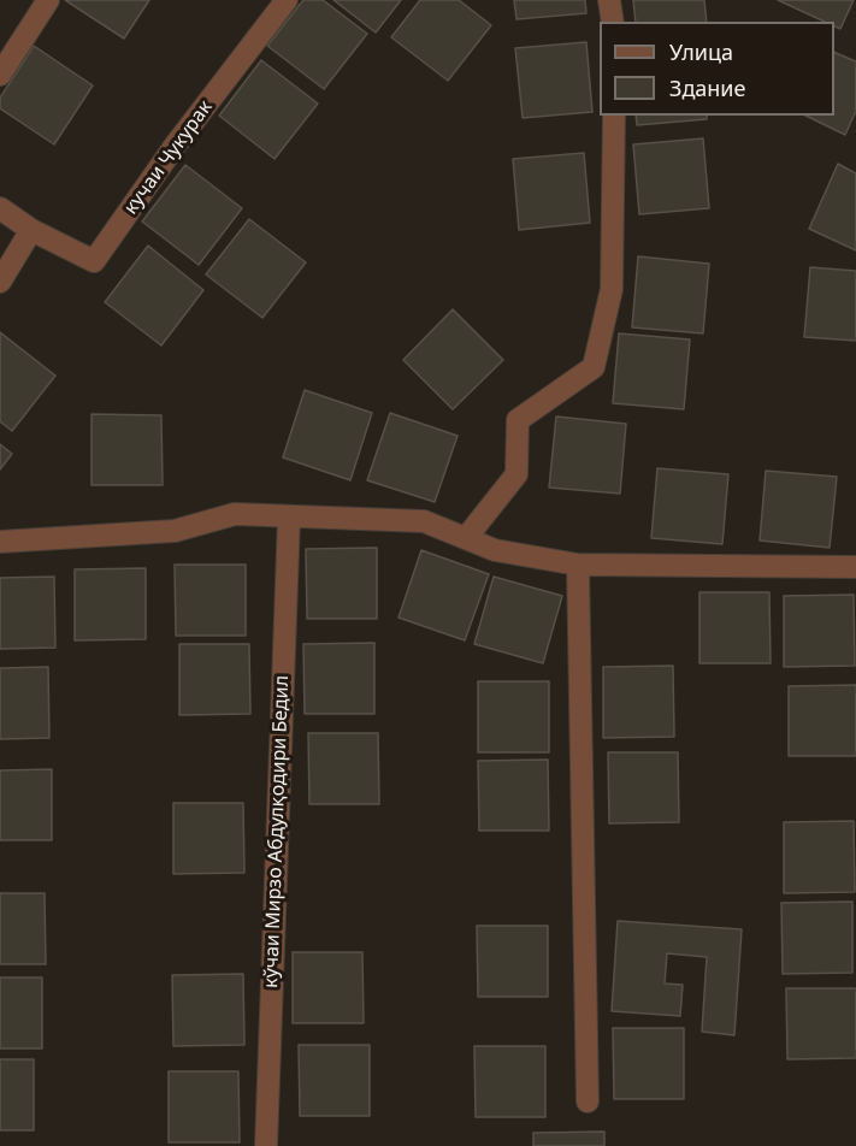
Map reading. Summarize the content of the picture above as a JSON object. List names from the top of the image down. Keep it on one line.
{"streets":{"street":["кучаи Чукурак","кўчаи Мирзо Абдулқодири Бедил"]},"legend":["Улица","Здание"]}
